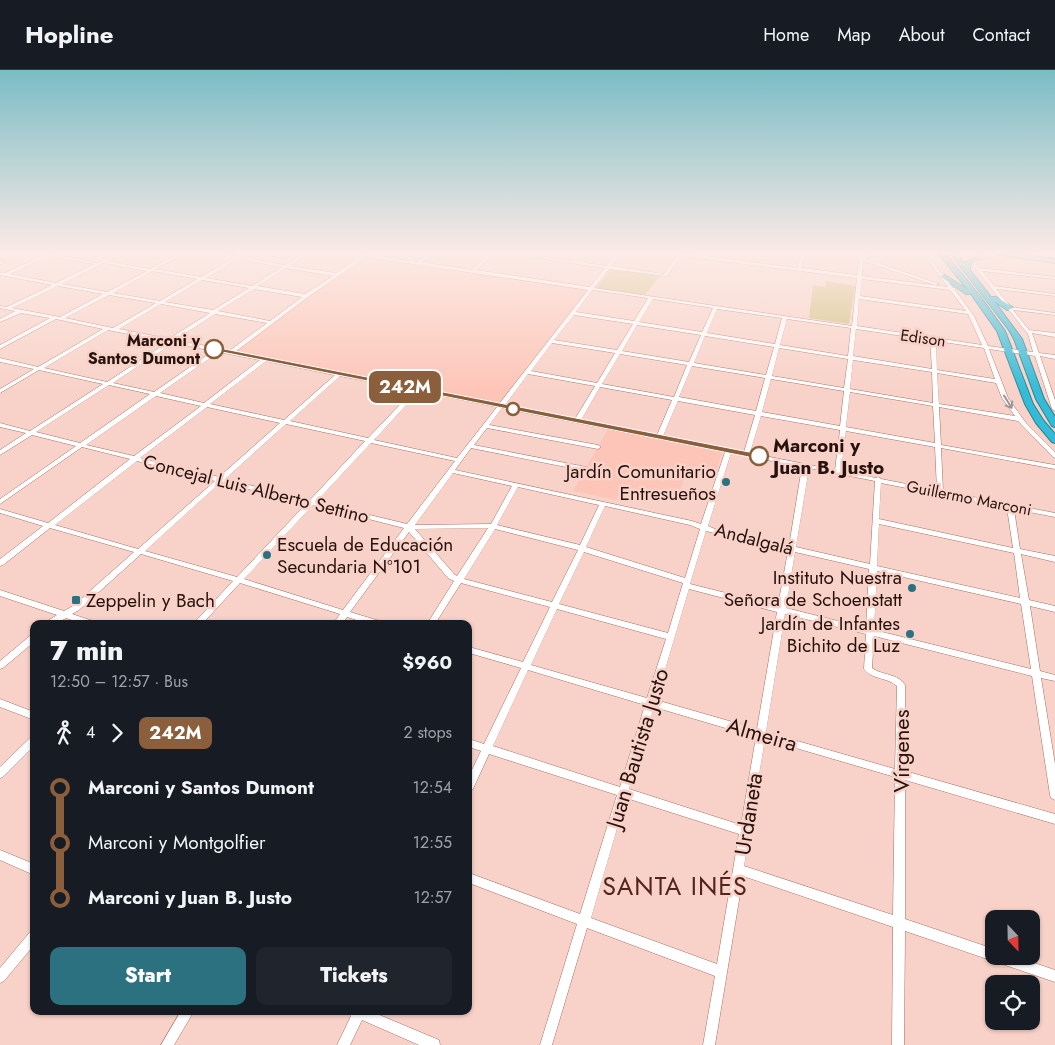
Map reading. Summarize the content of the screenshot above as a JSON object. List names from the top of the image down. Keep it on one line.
{"streets":{"street":["Edison","Concejal Luis Alberto Settino","Guillermo Marconi","Andalgalá","Almeira","Juan Bautista Justo","Vírgenes","Urdaneta"]},"crossings":[["Concejal Luis Alberto Settino","Juan Bautista Justo"],["Concejal Luis Alberto Settino","Vírgenes"],["Concejal Luis Alberto Settino","Urdaneta"],["Guillermo Marconi","Juan Bautista Justo"],["Guillermo Marconi","Vírgenes"],["Guillermo Marconi","Urdaneta"],["Andalgalá","Juan Bautista Justo"],["Andalgalá","Vírgenes"],["Andalgalá","Urdaneta"],["Almeira","Juan Bautista Justo"],["Almeira","Vírgenes"],["Almeira","Urdaneta"]],"districts":["SANTA INÉS"],"places":{"other":["Marconi y Santos Dumont","Marconi y Juan B. Justo","Jardín Comunitario Entresueños","Escuela de Educación Secundaria Nº101","Instituto Nuestra Señora de Schoenstatt","Jardín de Infantes Bichito de Luz"],"transit":["Zeppelin y Bach"]},"lines":["bus line 242M"],"north":"bottom","page":{"header":"Hopline","nav":["Home","Map","About","Contact"],"on_map":"242M","heading":["7 min","12:50 – 12:57 · Bus","$960"],"legs":["4","242M","2 stops"],"list":[{"name":"Marconi y Santos Dumont","value":"12:54"},{"name":"Marconi y Montgolfier","value":"12:55"},{"name":"Marconi y Juan B. Justo","value":"12:57"}],"buttons":["Start","Tickets"]}}
